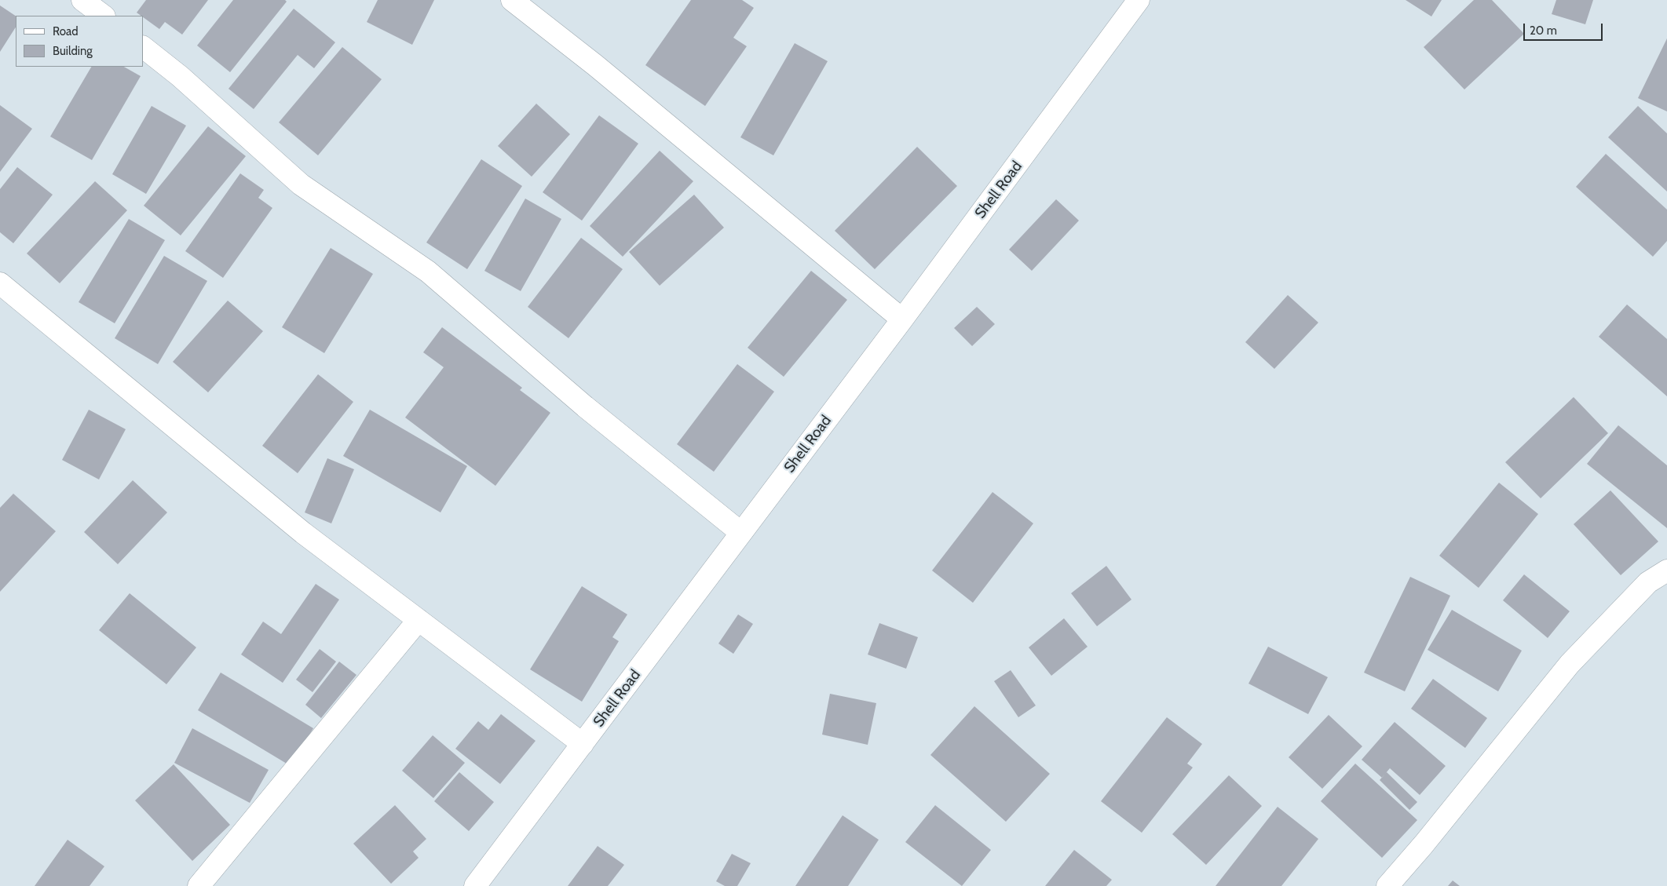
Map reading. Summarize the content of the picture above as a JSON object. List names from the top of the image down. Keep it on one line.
{"streets":{"street":["Shell Road"]},"legend":["Road","Building"],"scale_bar":"20 m"}
